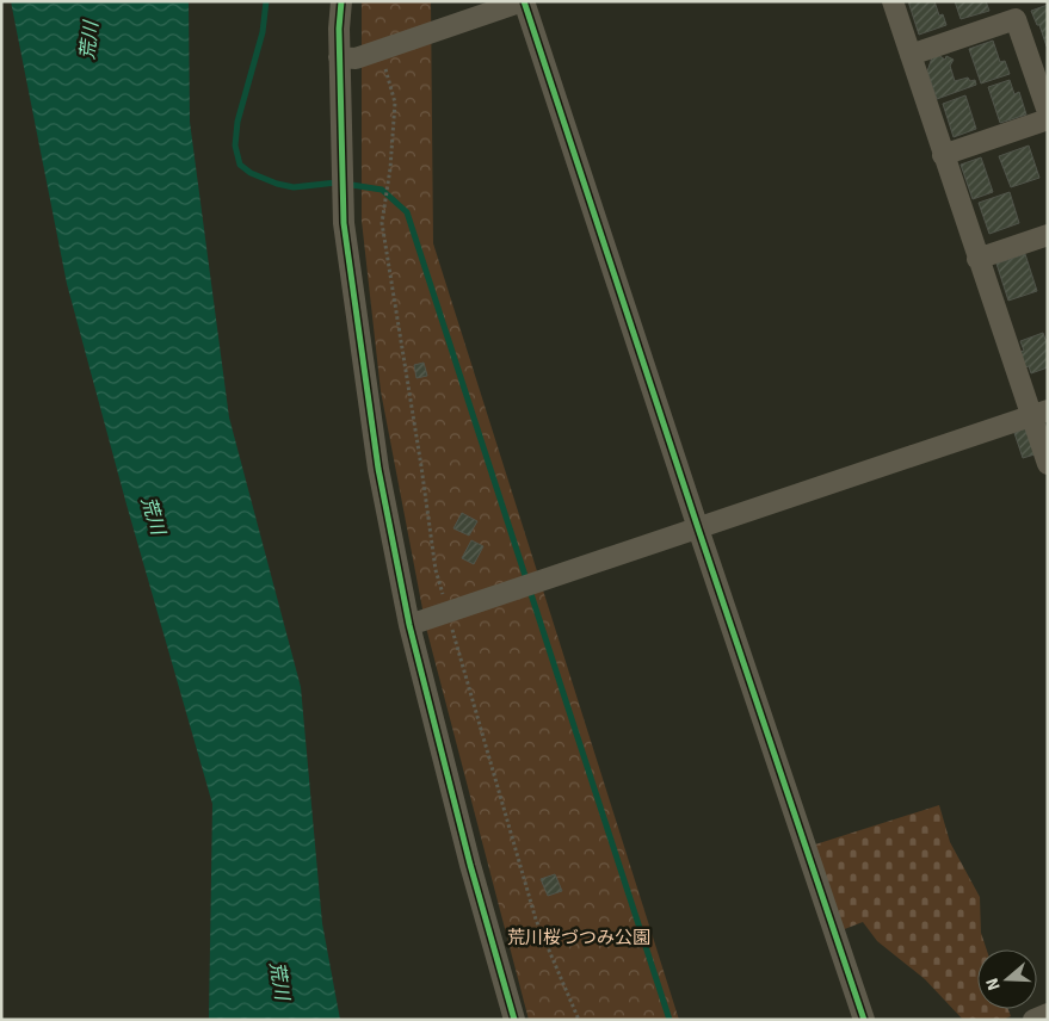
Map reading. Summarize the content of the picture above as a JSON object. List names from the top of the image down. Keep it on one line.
{"water":["荒川"],"parks":["荒川桜づつみ公園"],"north":"left"}
